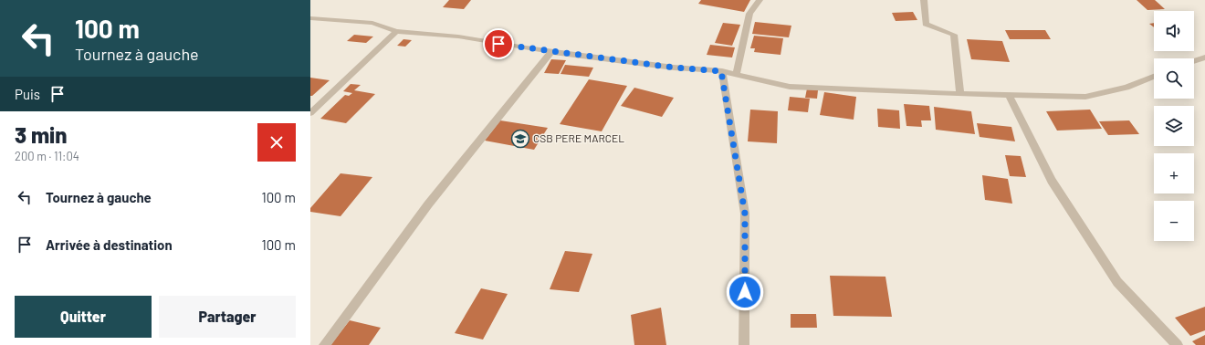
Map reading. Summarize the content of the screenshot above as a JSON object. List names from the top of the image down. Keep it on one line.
{"places":{"school or university":["CSB PERE MARCEL"]},"page":{"turn":["100 m","Tournez à gauche"],"map_buttons":["+","−"],"then":"Puis","heading":["3 min","200 m · 11:04"],"list":[{"name":"Tournez à gauche","value":"100 m"},{"name":"Arrivée à destination","value":"100 m"}],"buttons":["Quitter","Partager"]}}
